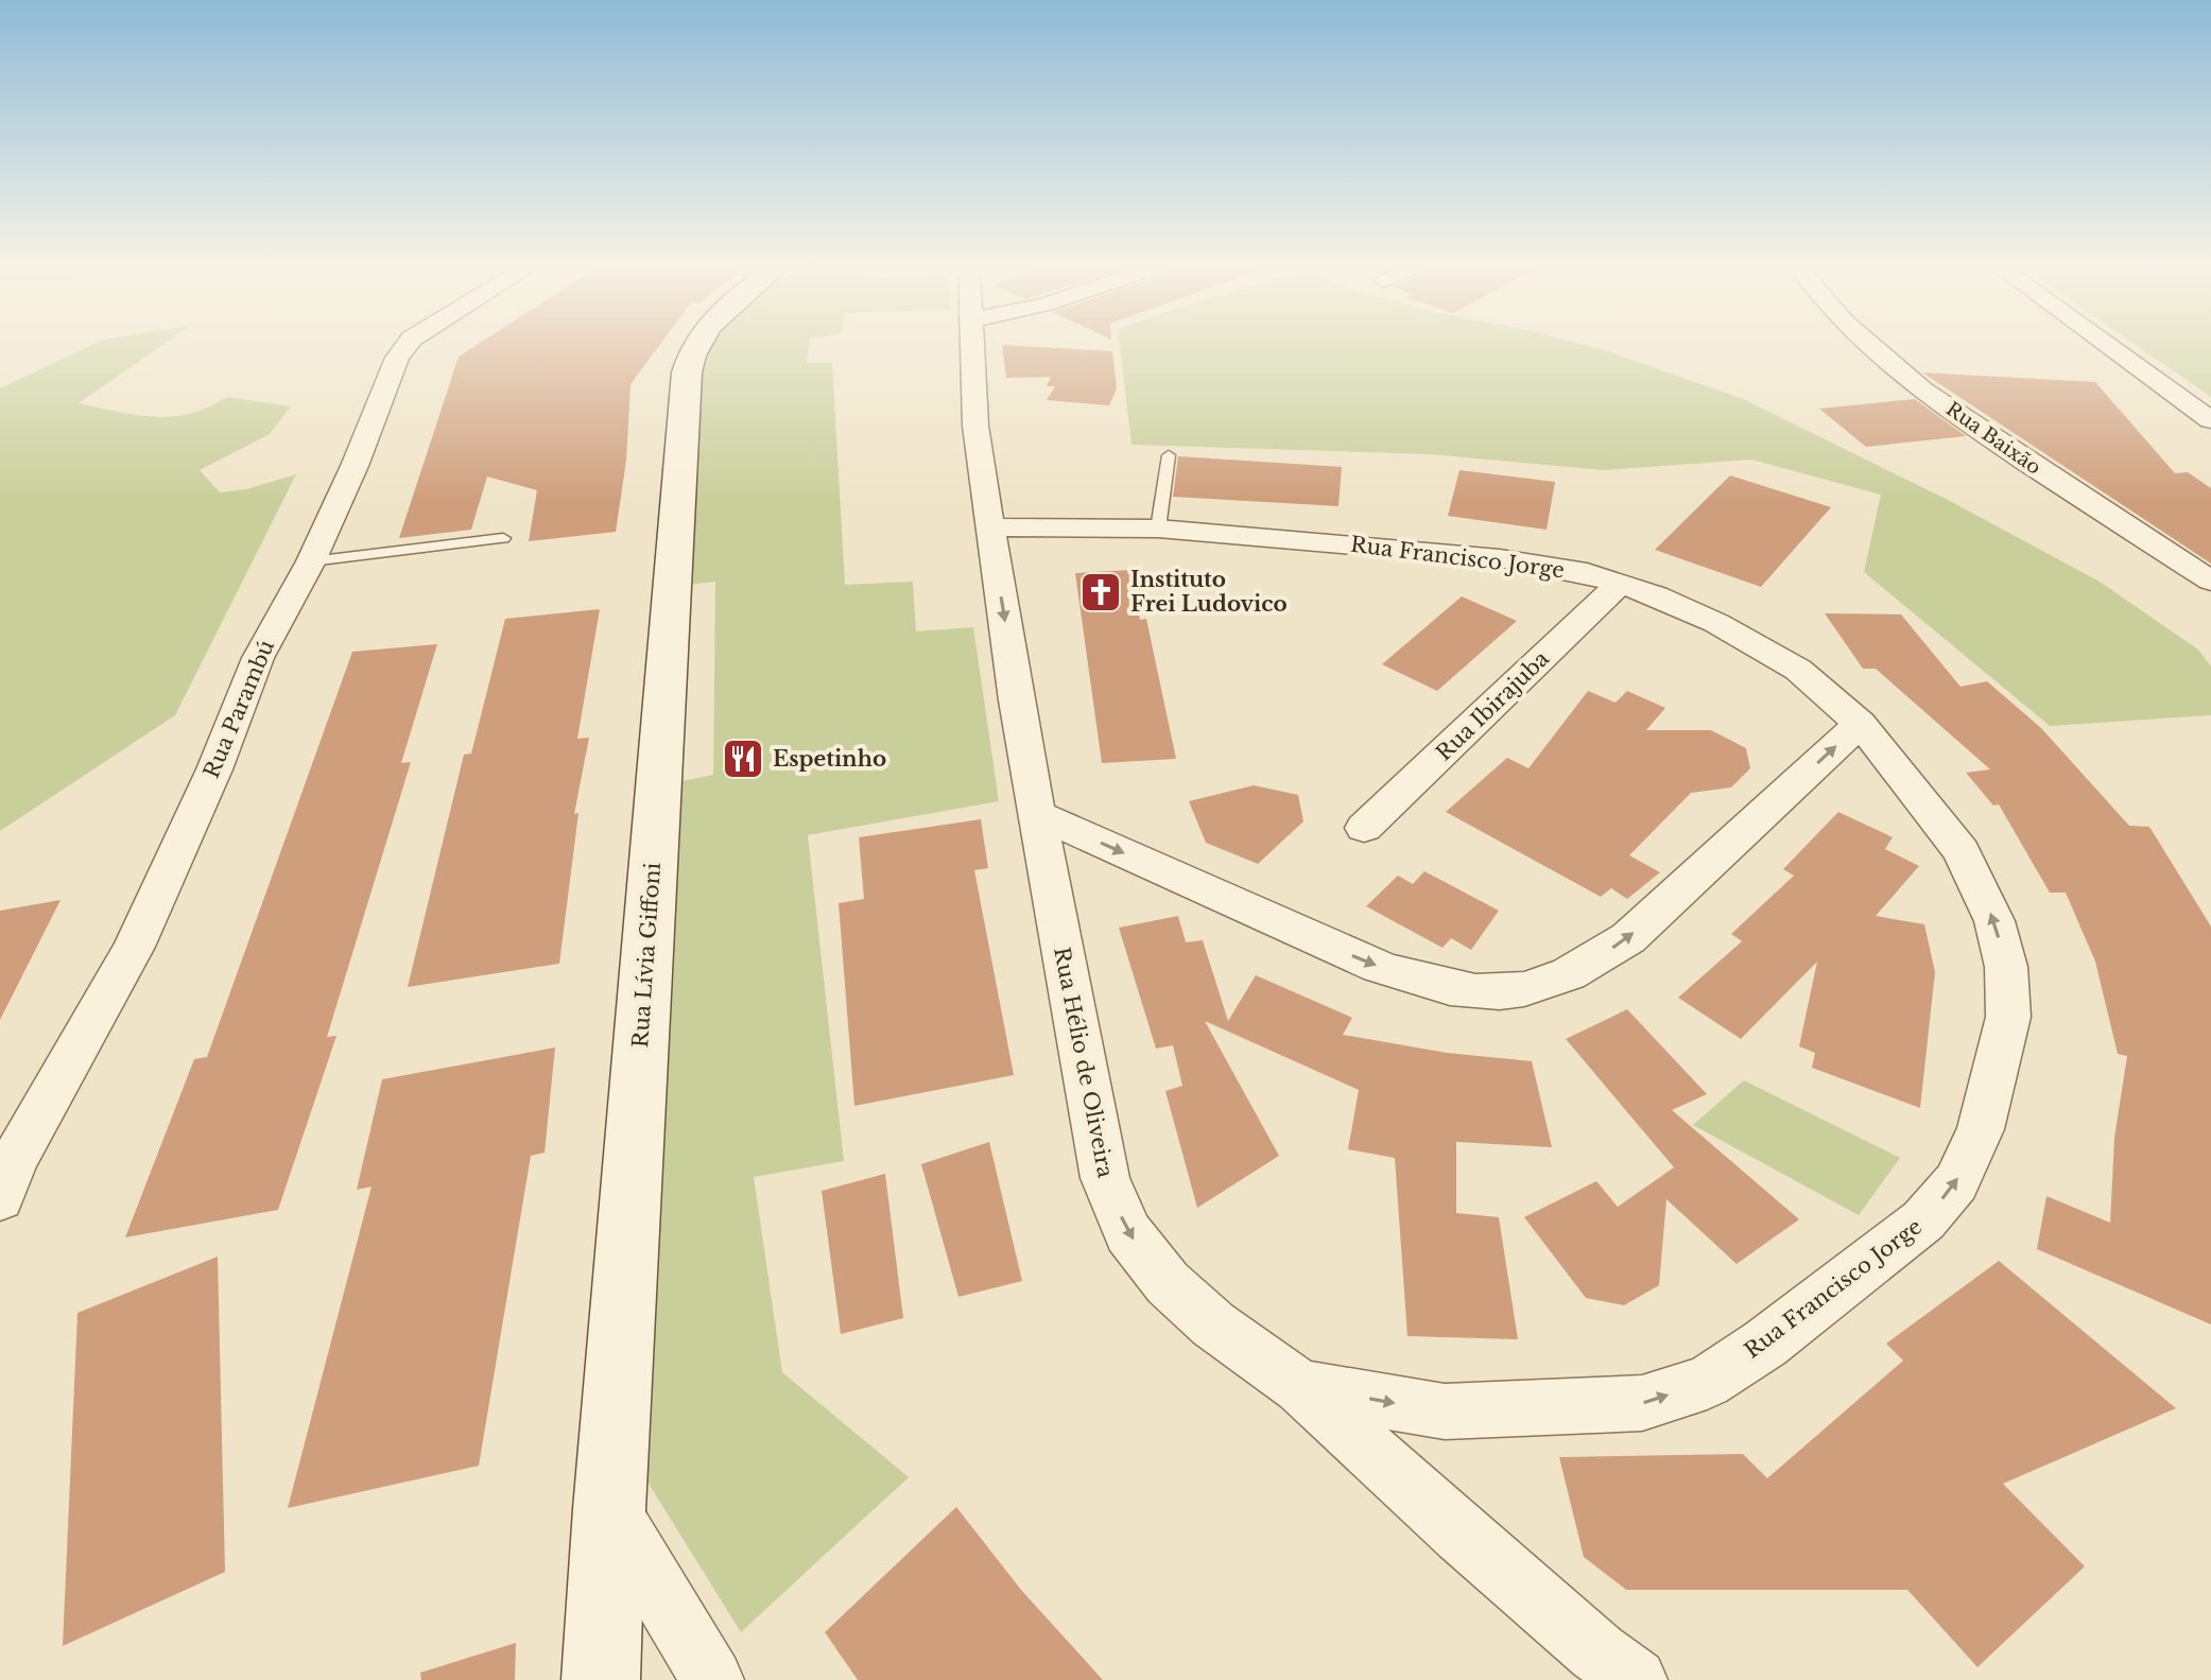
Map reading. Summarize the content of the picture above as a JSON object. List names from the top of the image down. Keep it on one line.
{"streets":{"street":["Rua Baixão","Rua Francisco Jorge","Rua Ibirajuba","Rua Parambú","Rua Lívia Giffoni","Rua Hélio de Oliveira"]},"crossings":[["Rua Francisco Jorge","Rua Ibirajuba"],["Rua Francisco Jorge","Rua Hélio de Oliveira"]],"one_way":["Rua Hélio de Oliveira"],"places":{"church":["Instituto Frei Ludovico"],"restaurant":["Espetinho"]}}
